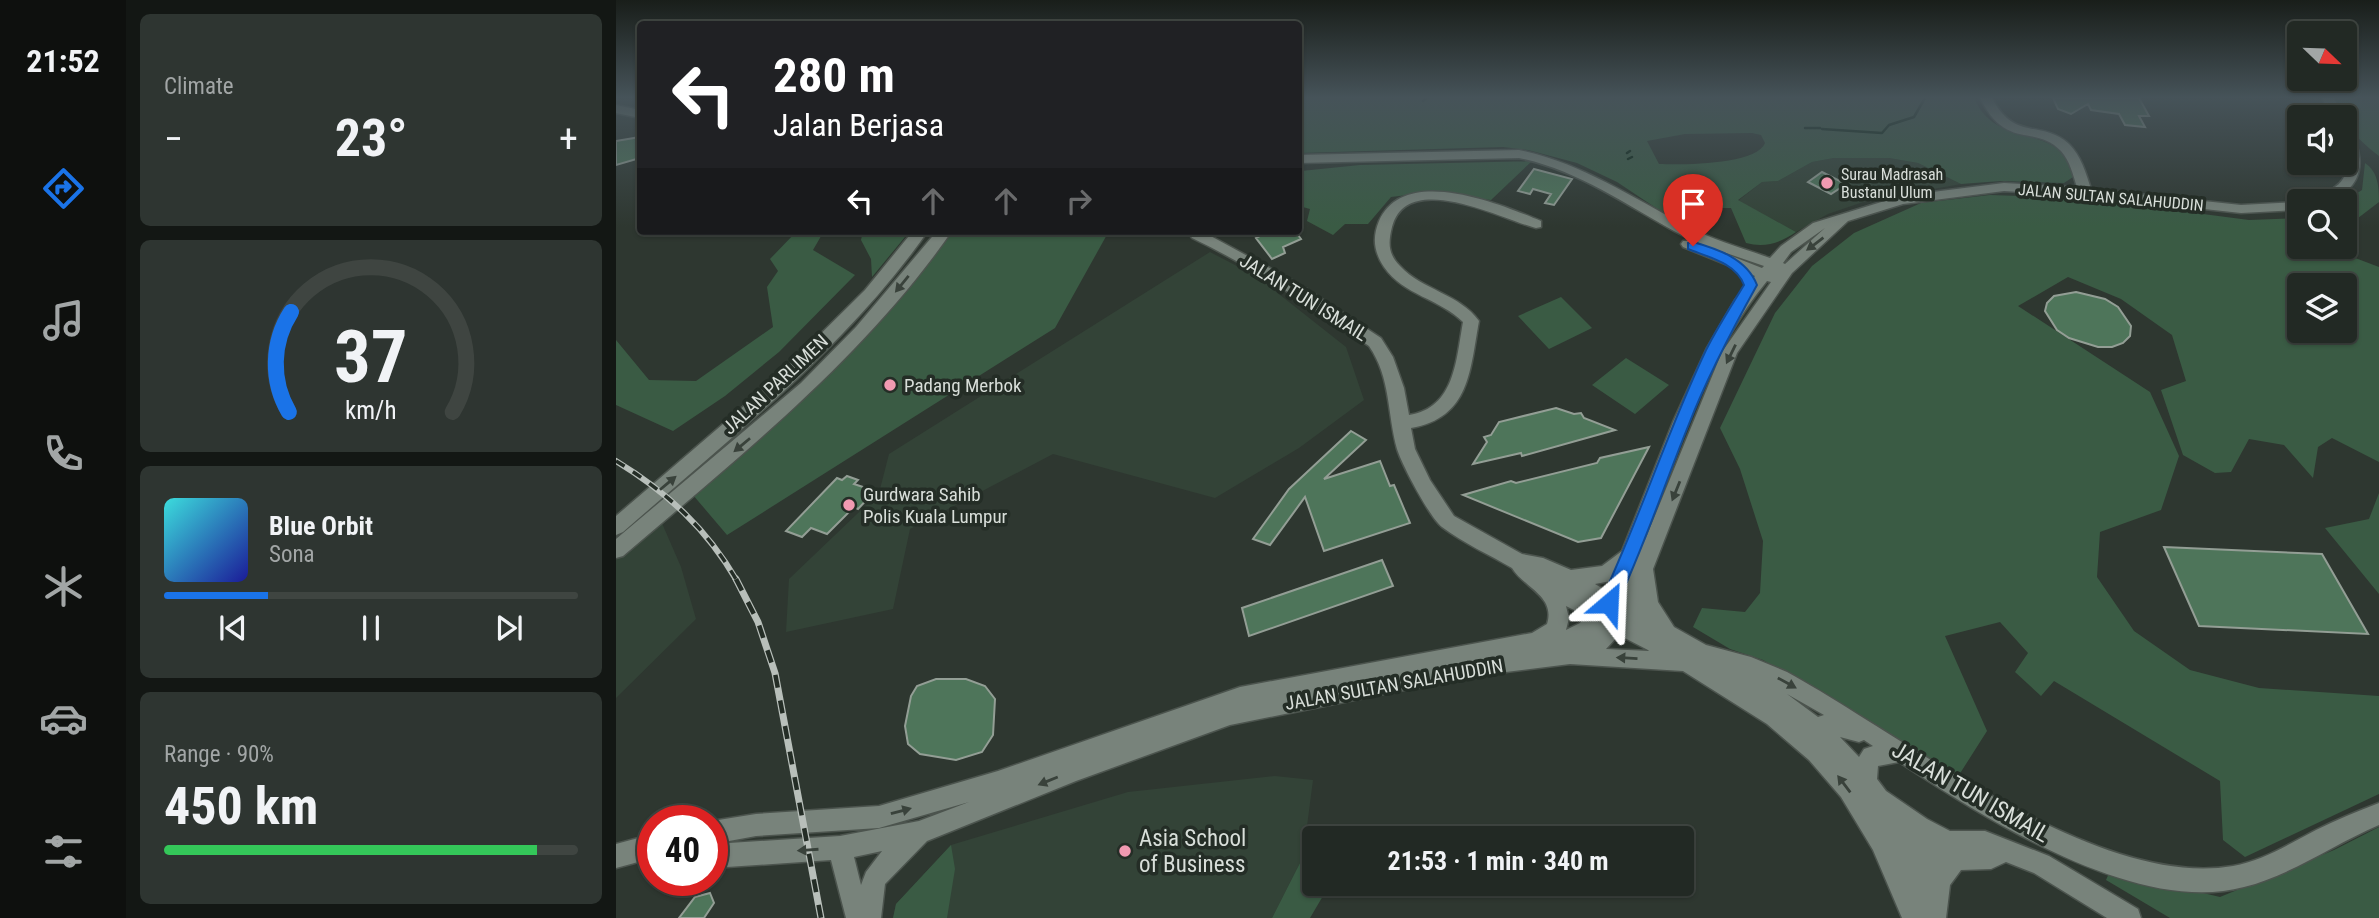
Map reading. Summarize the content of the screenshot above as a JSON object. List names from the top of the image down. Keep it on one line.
{"streets":{"street":["JALAN SULTAN SALAHUDDIN","JALAN TUN ISMAIL","JALAN PARLIMEN"]},"crossings":[["JALAN SULTAN SALAHUDDIN","JALAN TUN ISMAIL"]],"places":["Surau Madrasah Bustanul Ulum","Padang Merbok","Gurdwara Sahib Polis Kuala Lumpur","Asia School of Business"],"north":"bottom right","page":{"tabs":"21:52","tile":["Climate",["Range · 90%","450 km"]],"turn":["280 m","Jalan Berjasa"],"heat":["−","23°","+"],"song":["Blue Orbit","Sona"],"limit":"40","trip":"21:53 · 1 min · 340 m","gauge":["37","km/h"]}}
